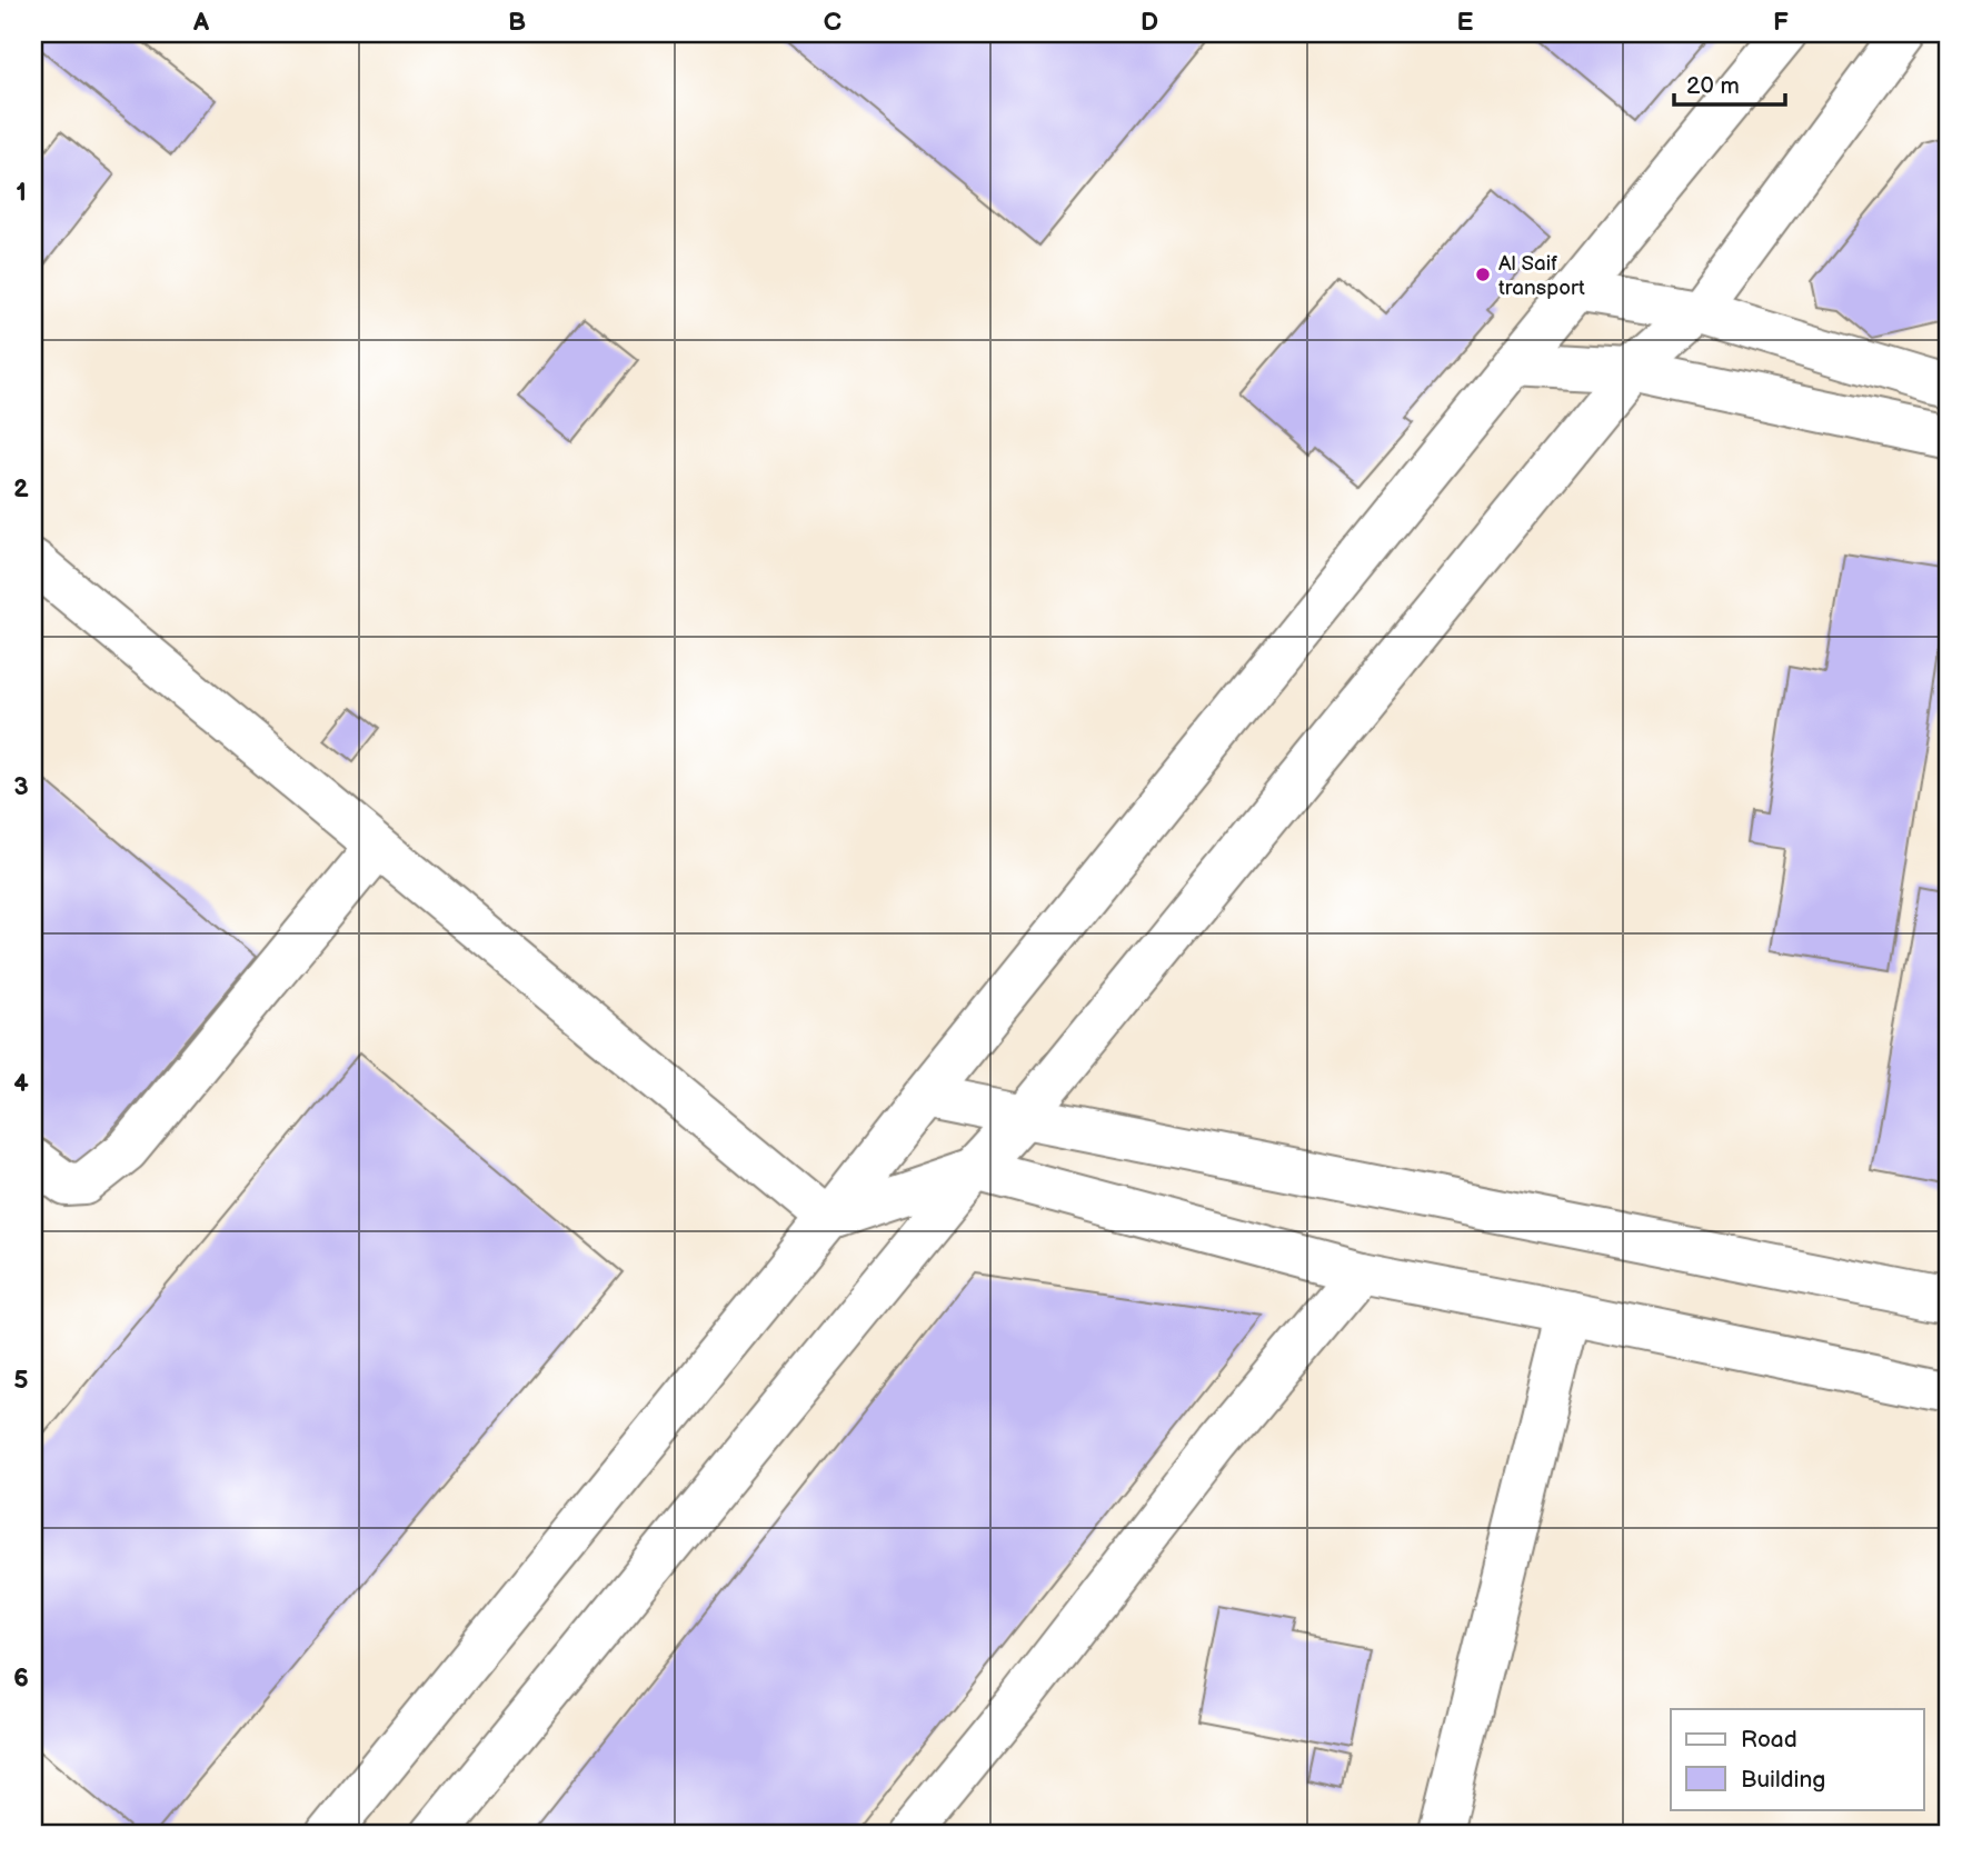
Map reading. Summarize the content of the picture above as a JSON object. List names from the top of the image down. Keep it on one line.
{"places":["Al Saif transport"],"legend":["Road","Building"],"scale_bar":"20 m","grid":{"columns":["A","B","C","D","E","F"],"rows":["1","2","3","4","5","6"]}}
